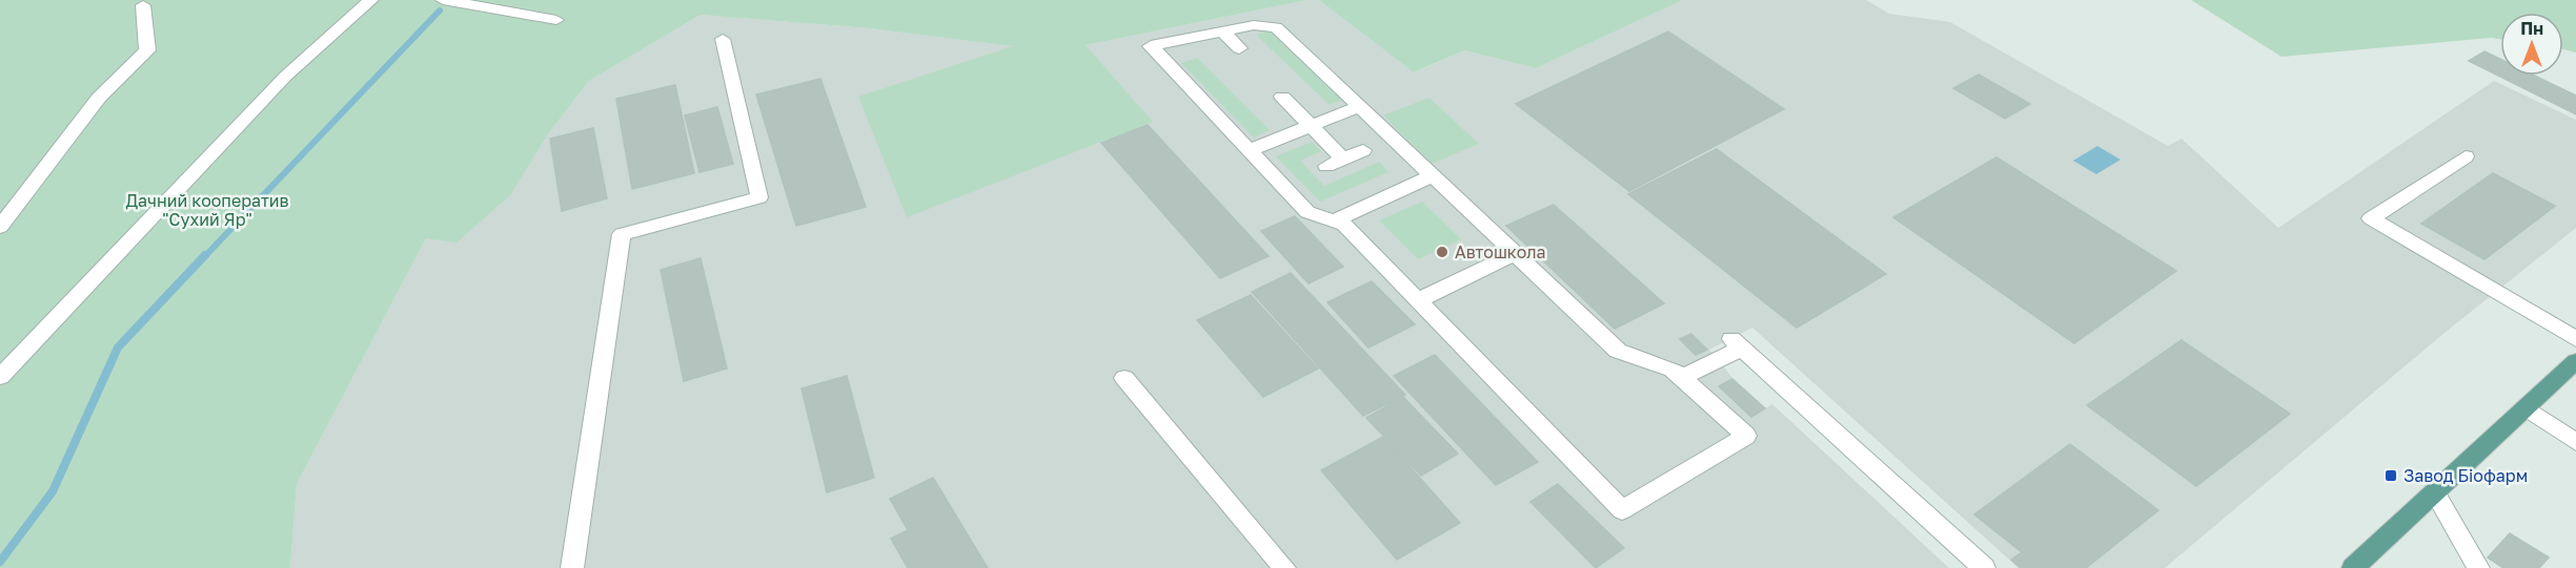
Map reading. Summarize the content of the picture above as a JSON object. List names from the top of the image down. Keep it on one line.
{"parks":["Дачний кооператив \"Сухий Яр\""],"places":{"other":["Автошкола"],"transit":["Завод Біофарм"]},"north":"top"}
